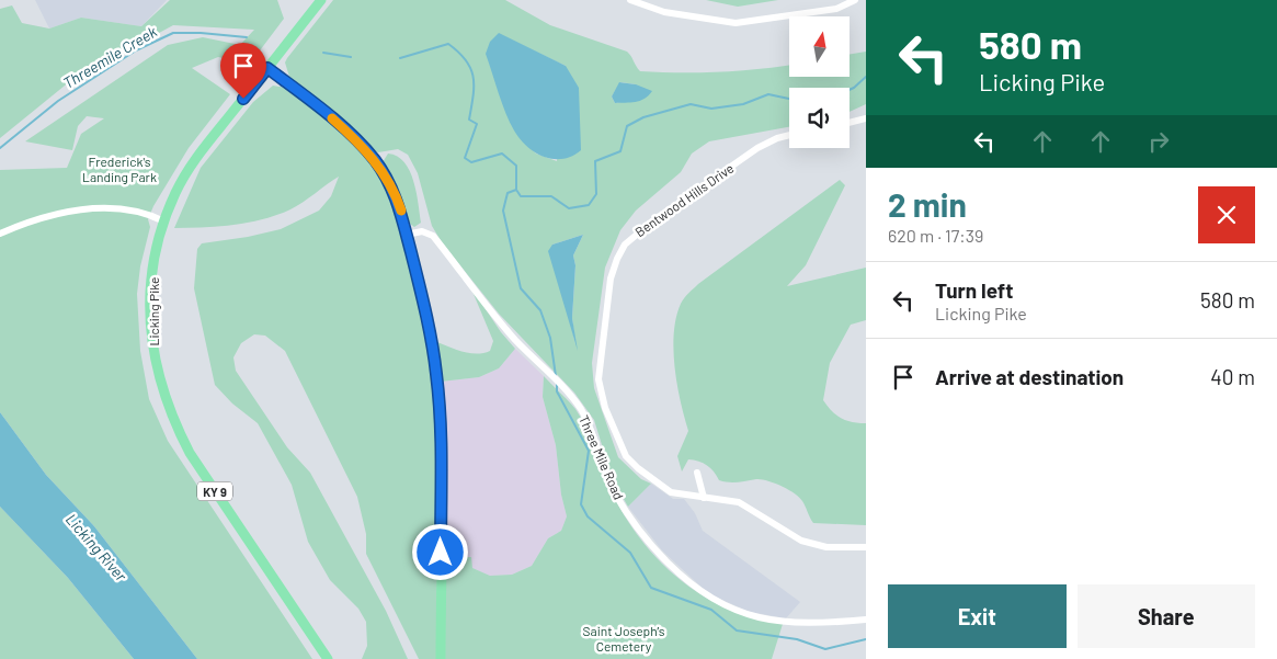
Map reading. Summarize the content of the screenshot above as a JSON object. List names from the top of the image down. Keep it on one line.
{"streets":{"main road":["Licking Pike","KY 9"],"street":["Bentwood Hills Drive","Three Mile Road"]},"water":["Threemile Creek","Licking River"],"parks":["Frederick's Landing Park","Saint Joseph’s Cemetery"],"north":"top","page":{"turn":["580 m","Licking Pike"],"heading":["2 min","620 m · 17:39"],"list":[{"name":"Turn left","note":"Licking Pike","value":"580 m"},{"name":"Arrive at destination","value":"40 m"}],"buttons":["Exit","Share"]}}
